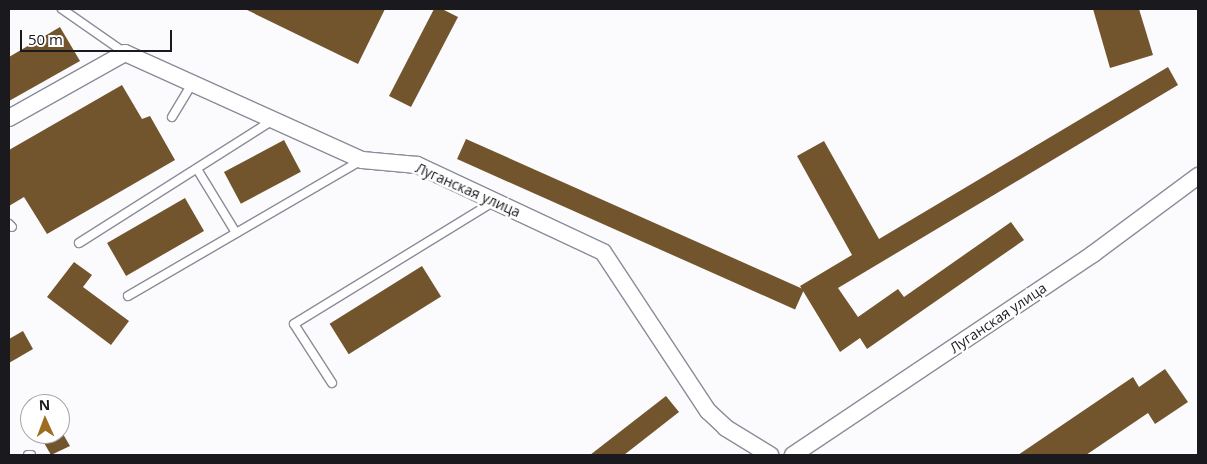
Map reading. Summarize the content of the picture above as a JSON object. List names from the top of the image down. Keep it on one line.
{"streets":{"street":["Луганская улица"]},"scale_bar":"50 m","north":"top"}
